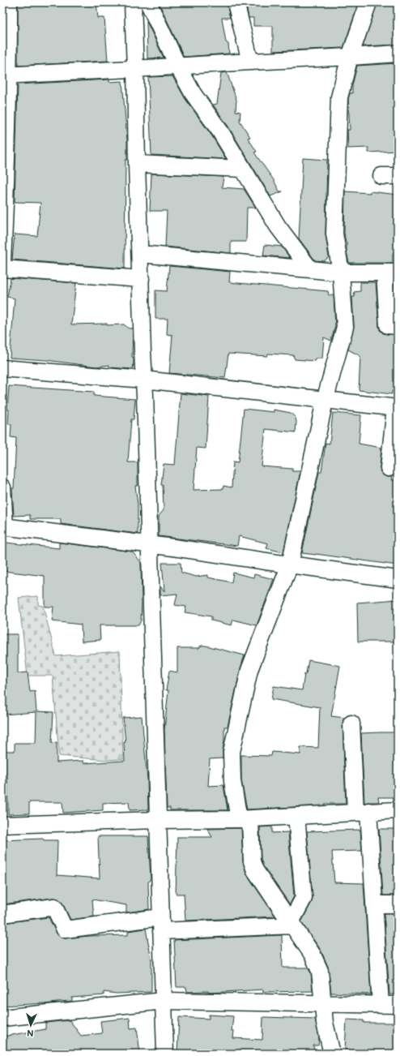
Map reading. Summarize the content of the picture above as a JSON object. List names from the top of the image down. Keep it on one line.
{"north":"bottom"}
